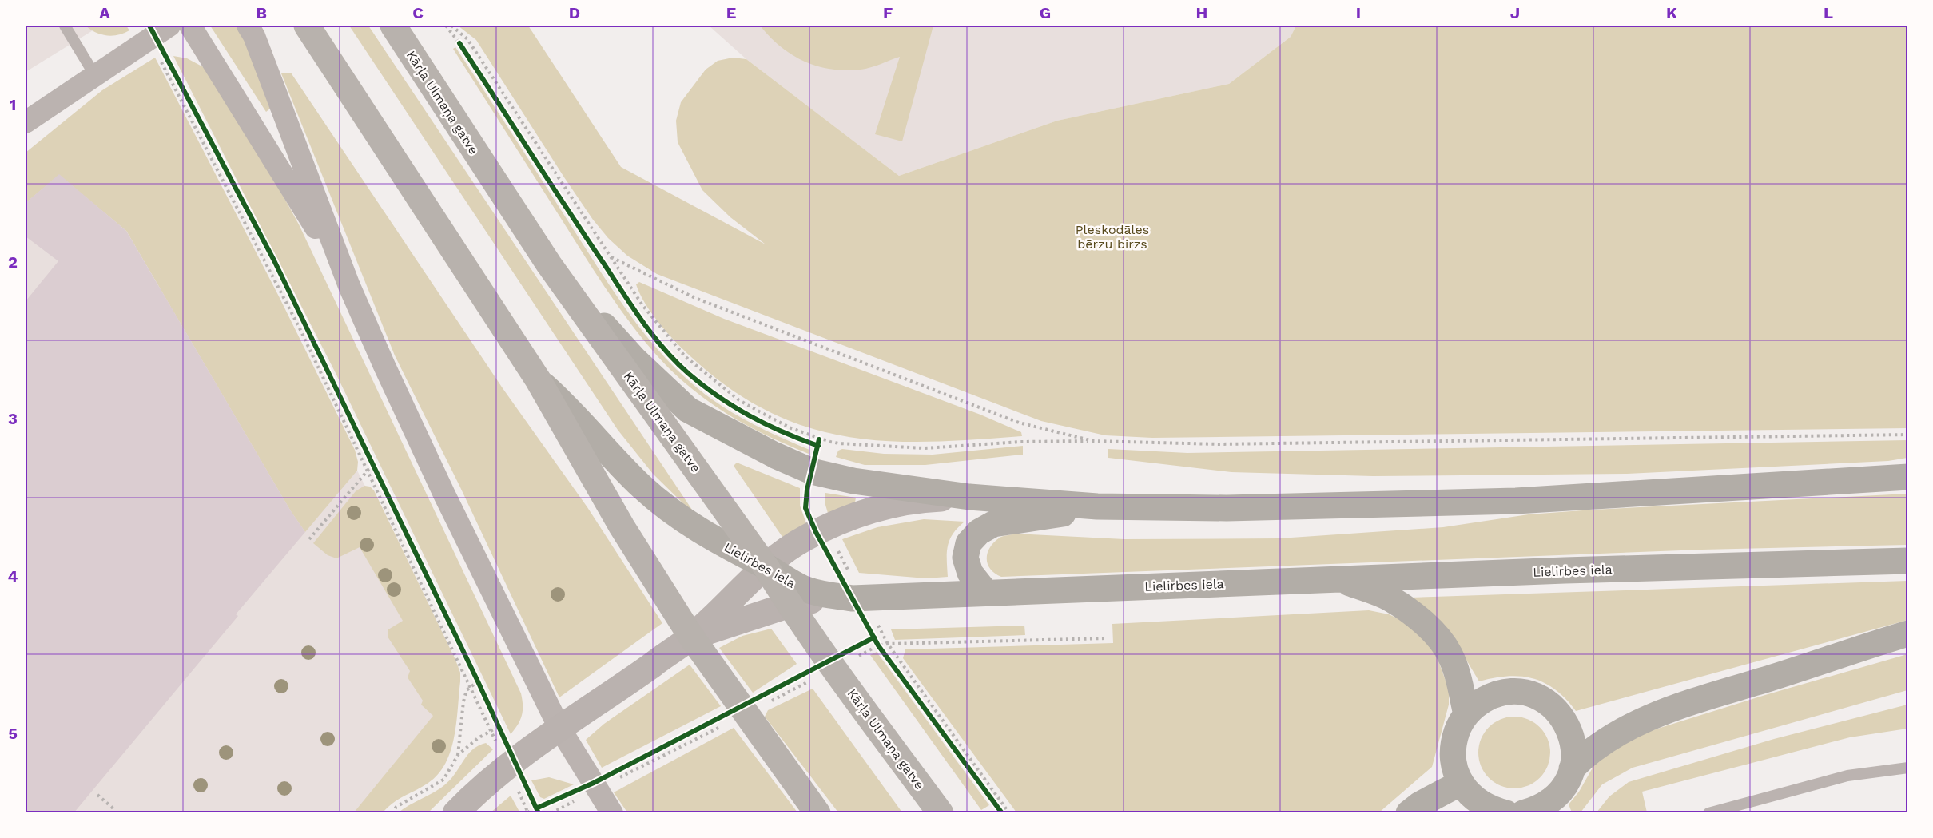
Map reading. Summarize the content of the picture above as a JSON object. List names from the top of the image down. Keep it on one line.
{"streets":{"highway":["Kārļa Ulmaņa gatve"],"main road":["Lielirbes iela"]},"crossings":[["Kārļa Ulmaņa gatve","Lielirbes iela"]],"parks":["Pleskodāles bērzu birzs"],"grid":{"columns":["A","B","C","D","E","F","G","H","I","J","K","L"],"rows":["1","2","3","4","5"]}}
